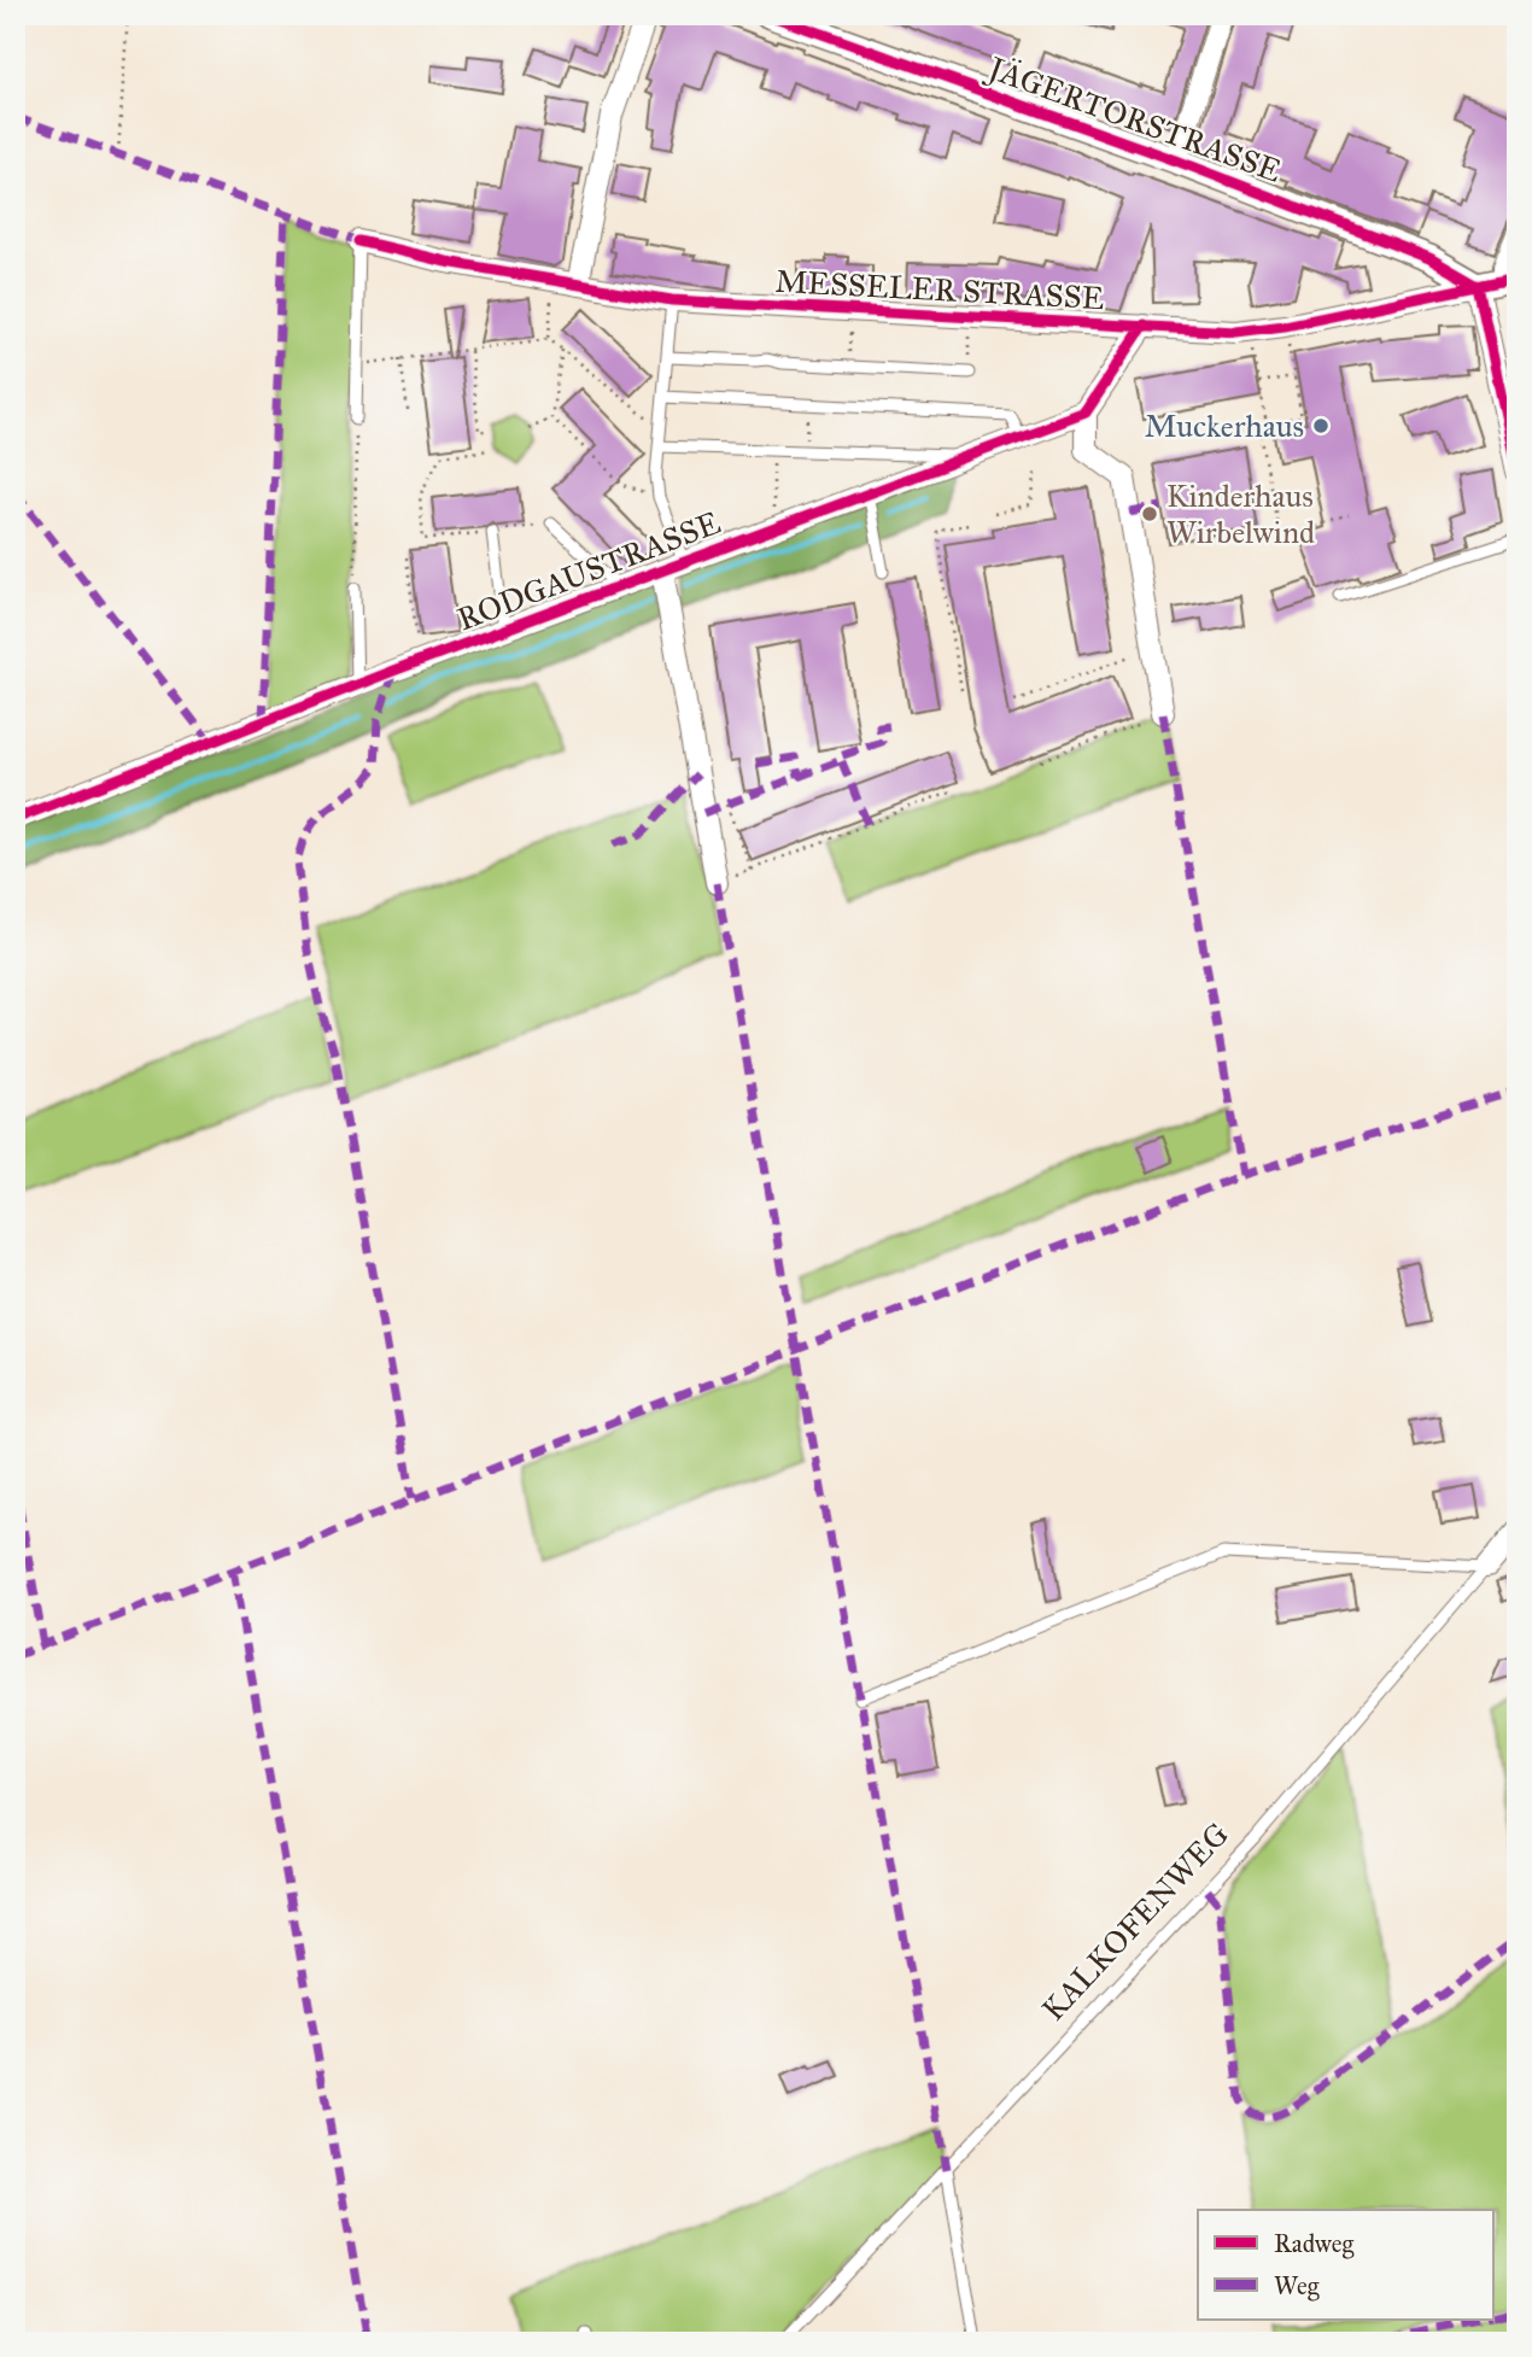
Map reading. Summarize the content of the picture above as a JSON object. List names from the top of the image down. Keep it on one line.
{"streets":{"street":["JÄGERTORSTRASSE","MESSELER STRASSE","RODGAUSTRASSE","KALKOFENWEG"]},"crossings":[["JÄGERTORSTRASSE","MESSELER STRASSE"]],"places":["Muckerhaus","Kinderhaus Wirbelwind"],"legend":["Radweg","Weg"]}
